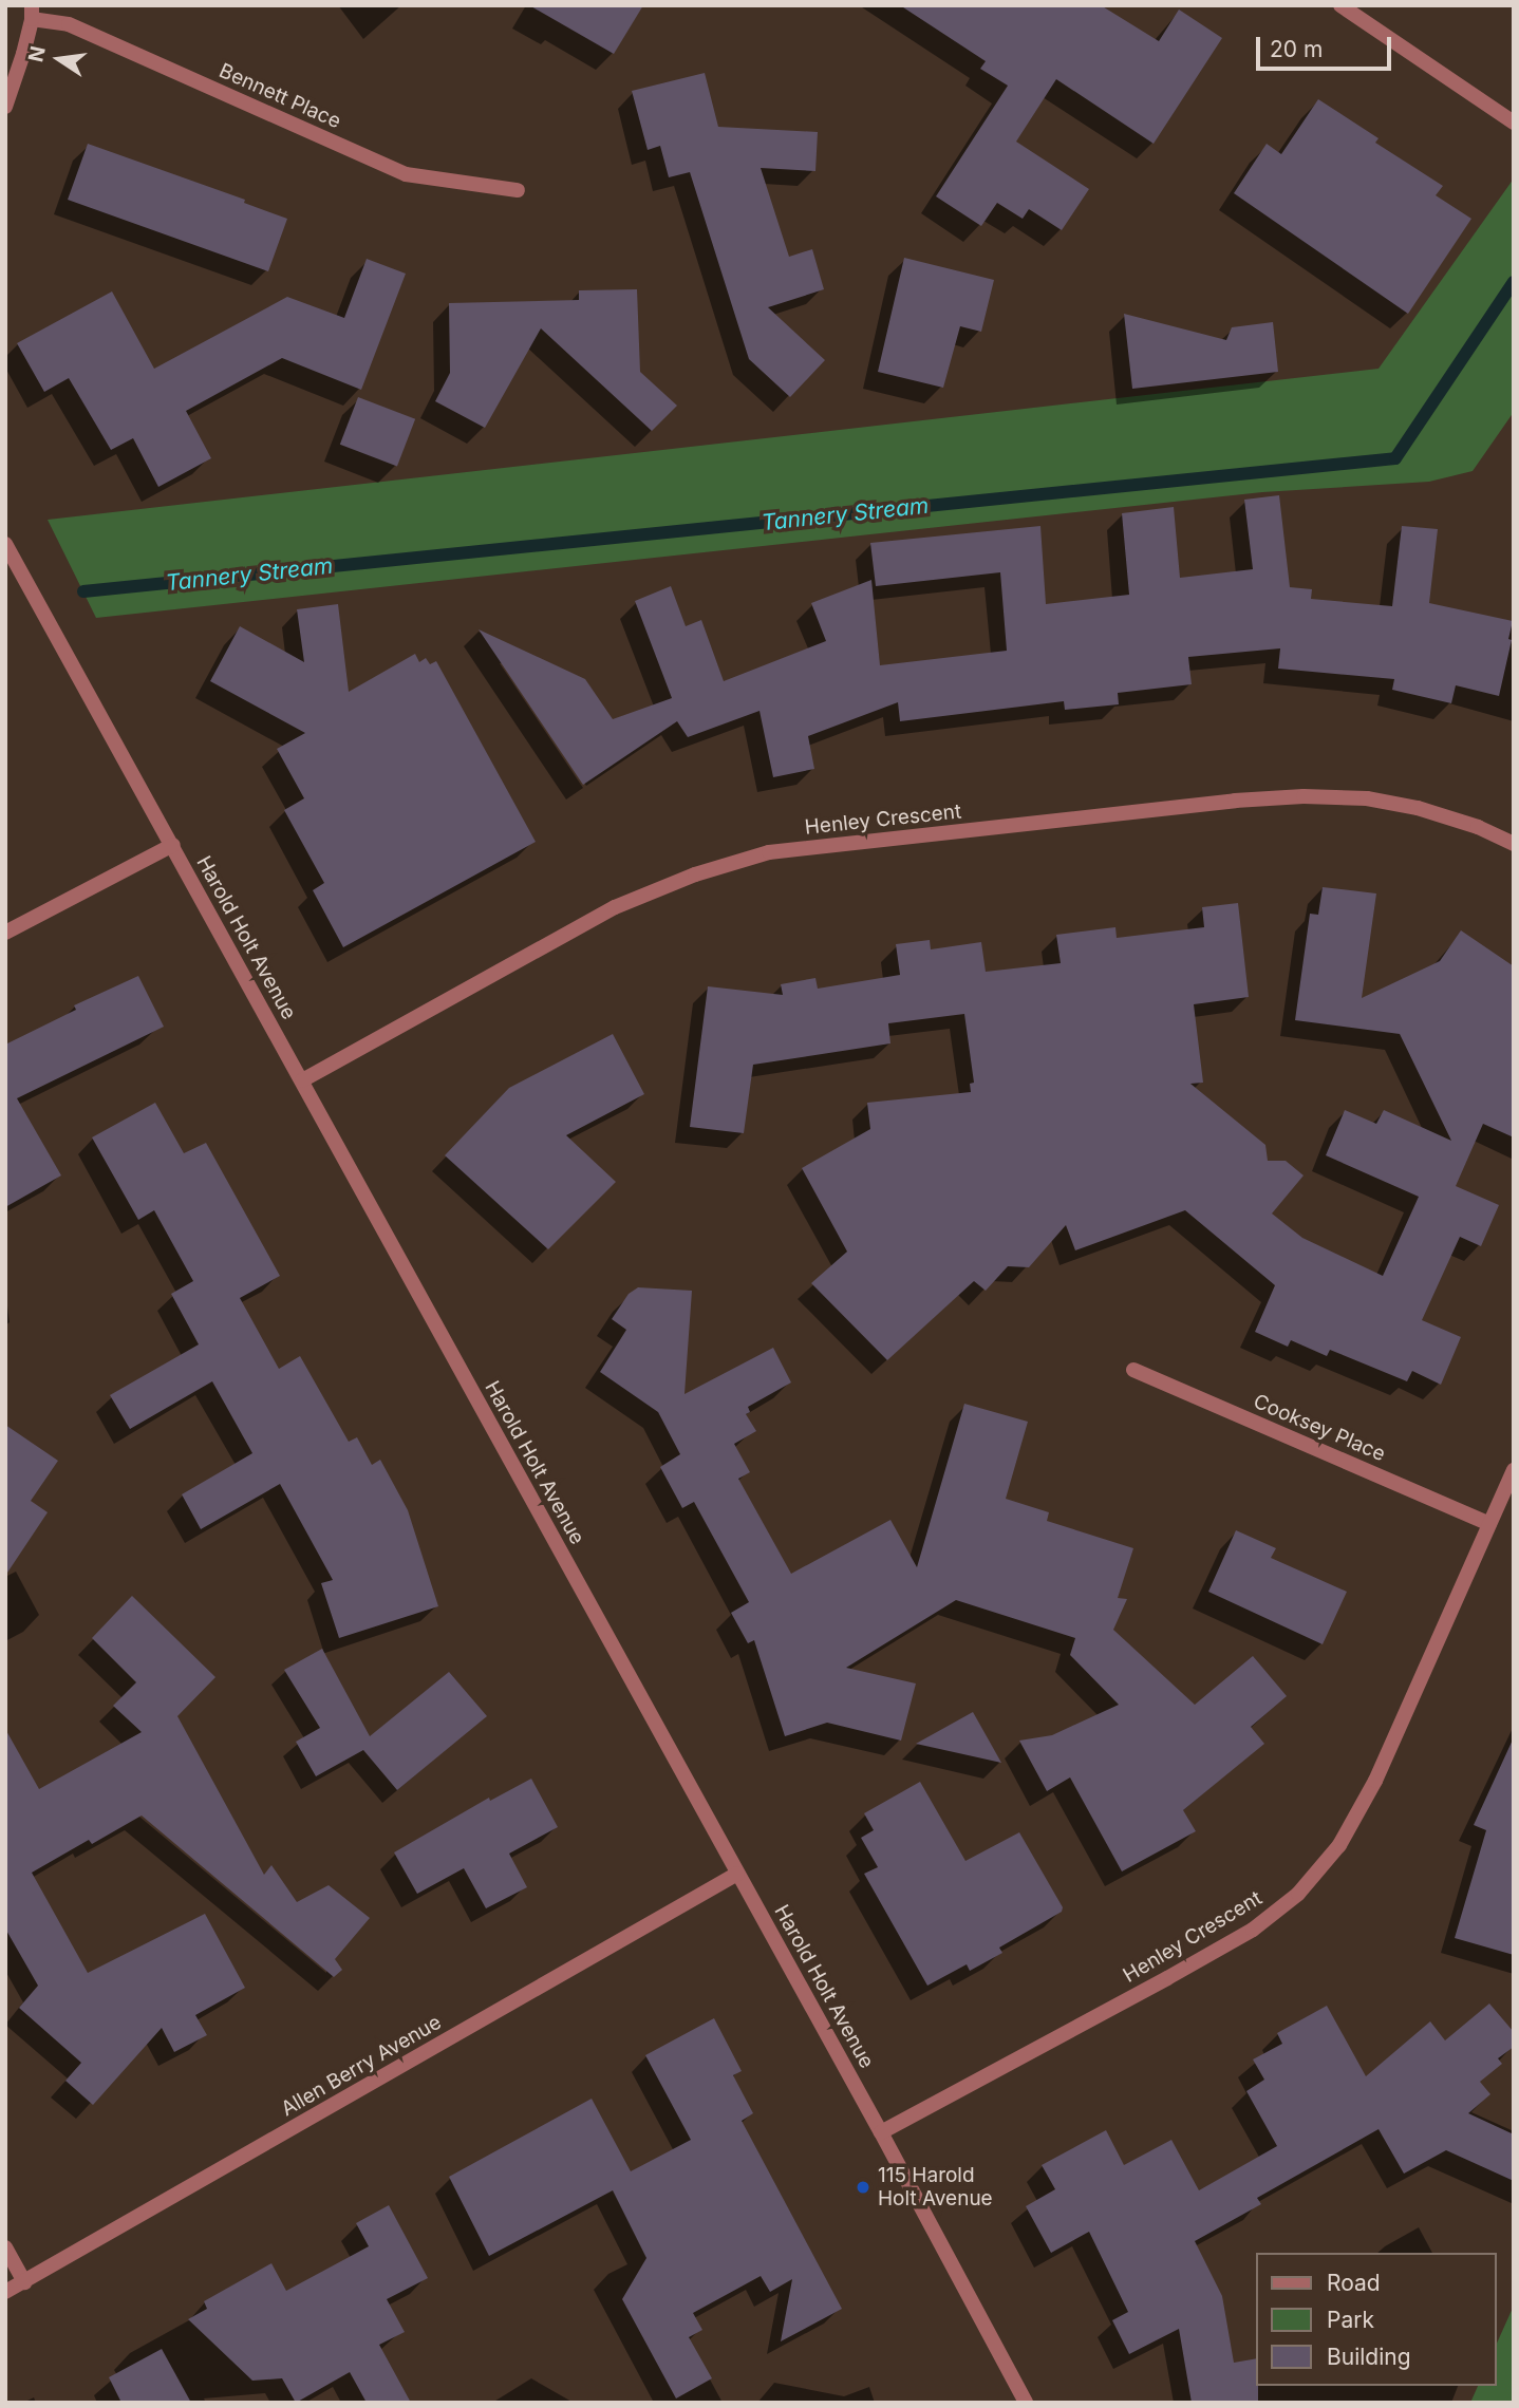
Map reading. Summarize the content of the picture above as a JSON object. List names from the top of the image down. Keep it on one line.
{"streets":{"street":["Bennett Place","Henley Crescent","Harold Holt Avenue","Cooksey Place","Allen Berry Avenue"]},"crossings":[["Henley Crescent","Harold Holt Avenue"],["Henley Crescent","Cooksey Place"],["Harold Holt Avenue","Allen Berry Avenue"]],"water":["Tannery Stream"],"places":["115 Harold Holt Avenue"],"legend":["Road","Park","Building"],"scale_bar":"20 m","north":"left"}
